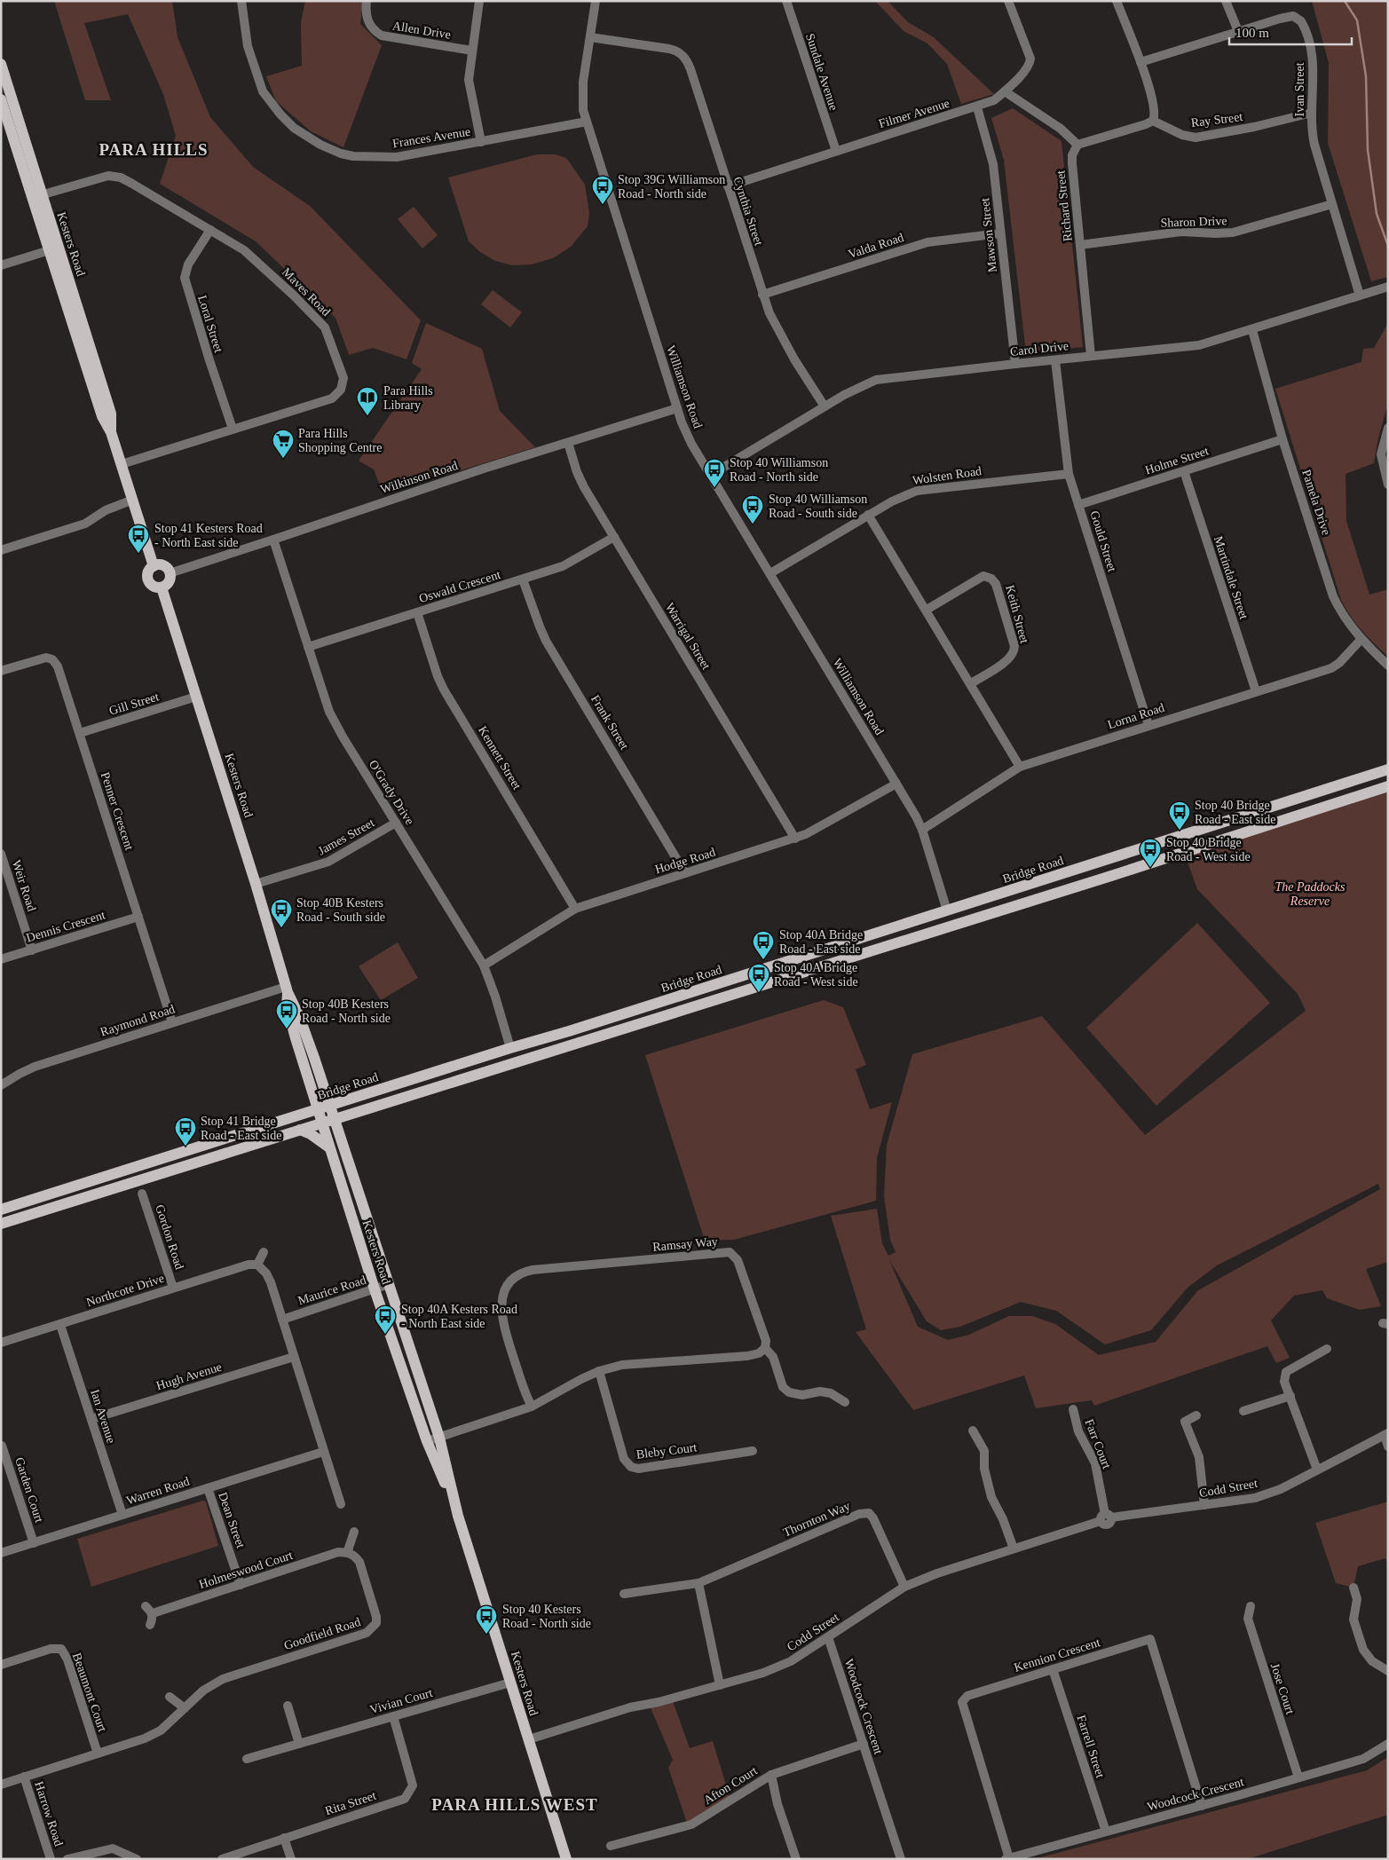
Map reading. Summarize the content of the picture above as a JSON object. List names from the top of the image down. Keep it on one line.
{"streets":{"main road":["Kesters Road","Bridge Road"],"street":["Allen Drive","Sundale Avenue","Ivan Street","Filmer Avenue","Ray Street","Frances Avenue","Richard Street","Cynthia Street","Sharon Drive","Mawson Street","Valda Road","Maves Road","Loral Street","Carol Drive","Williamson Road","Holme Street","Wolsten Road","Wilkinson Road","Pamela Drive","Gould Street","Martindale Street","Oswald Crescent","Keith Street","Warrigal Street","Gill Street","Lorna Road","Frank Street","Kennett Street","O'Grady Drive","Penner Crescent","James Street","Hodge Road","Weir Road","Dennis Crescent","Raymond Road","Gordon Road","Ramsay Way","Northcote Drive","Maurice Road","Hugh Avenue","Ian Avenue","Farr Court","Bleby Court","Codd Street","Garden Court","Warren Road","Thornton Way","Dean Street","Holmeswood Court","Goodfield Road","Kennion Crescent","Jose Court","Beaumont Court","Vivian Court","Woodcock Crescent","Farrell Street","Afton Court","Rita Street","Harrow Road"]},"crossings":[["Sundale Avenue","Filmer Avenue"],["Ivan Street","Ray Street"],["Ivan Street","Sharon Drive"],["Ivan Street","Carol Drive"],["Filmer Avenue","Cynthia Street"],["Filmer Avenue","Mawson Street"],["Frances Avenue","Williamson Road"],["Richard Street","Sharon Drive"],["Richard Street","Carol Drive"],["Cynthia Street","Valda Road"],["Cynthia Street","Carol Drive"],["Cynthia Street","Williamson Road"],["Mawson Street","Valda Road"],["Mawson Street","Carol Drive"],["Kesters Road","Maves Road"],["Kesters Road","Wilkinson Road"],["Kesters Road","Gill Street"],["Kesters Road","James Street"],["Kesters Road","Bridge Road"],["Kesters Road","Raymond Road"],["Kesters Road","Maurice Road"],["Kesters Road","Codd Street"],["Kesters Road","Vivian Court"],["Maves Road","Loral Street"],["Carol Drive","Williamson Road"],["Carol Drive","Pamela Drive"],["Carol Drive","Gould Street"],["Williamson Road","Wolsten Road"],["Williamson Road","Wilkinson Road"],["Williamson Road","Lorna Road"],["Williamson Road","Hodge Road"],["Williamson Road","Bridge Road"],["Holme Street","Pamela Drive"],["Holme Street","Gould Street"],["Holme Street","Martindale Street"],["Wolsten Road","Gould Street"],["Wilkinson Road","Warrigal Street"],["Wilkinson Road","O'Grady Drive"],["Pamela Drive","Lorna Road"],["Gould Street","Lorna Road"],["Martindale Street","Lorna Road"],["Oswald Crescent","Warrigal Street"],["Oswald Crescent","Frank Street"],["Oswald Crescent","Kennett Street"],["Oswald Crescent","O'Grady Drive"],["Warrigal Street","Hodge Road"],["Gill Street","Penner Crescent"],["Frank Street","Hodge Road"],["Kennett Street","Hodge Road"],["O'Grady Drive","James Street"],["O'Grady Drive","Hodge Road"],["O'Grady Drive","Bridge Road"],["Penner Crescent","Dennis Crescent"],["Penner Crescent","Raymond Road"],["Weir Road","Dennis Crescent"],["Gordon Road","Northcote Drive"],["Northcote Drive","Ian Avenue"],["Hugh Avenue","Ian Avenue"],["Ian Avenue","Warren Road"],["Farr Court","Codd Street"],["Codd Street","Thornton Way"],["Codd Street","Woodcock Crescent"],["Garden Court","Warren Road"],["Warren Road","Dean Street"],["Dean Street","Holmeswood Court"],["Holmeswood Court","Goodfield Road"],["Goodfield Road","Beaumont Court"],["Goodfield Road","Harrow Road"],["Kennion Crescent","Woodcock Crescent"],["Kennion Crescent","Farrell Street"],["Jose Court","Woodcock Crescent"],["Vivian Court","Rita Street"],["Woodcock Crescent","Farrell Street"],["Woodcock Crescent","Afton Court"]],"districts":["PARA HILLS","PARA HILLS WEST"],"parks":["The Paddocks Reserve"],"places":{"bus stop":["Stop 39G Williamson Road - North side","Stop 40 Williamson Road - North side","Stop 40 Williamson Road - South side","Stop 41 Kesters Road - North East side","Stop 40 Bridge Road - East side","Stop 40 Bridge Road - West side","Stop 40B Kesters Road - South side","Stop 40A Bridge Road - East side","Stop 40A Bridge Road - West side","Stop 40B Kesters Road - North side","Stop 41 Bridge Road - East side","Stop 40A Kesters Road - North East side","Stop 40 Kesters Road - North side"],"library":["Para Hills Library"],"supermarket":["Para Hills Shopping Centre"]},"scale_bar":"100 m"}
